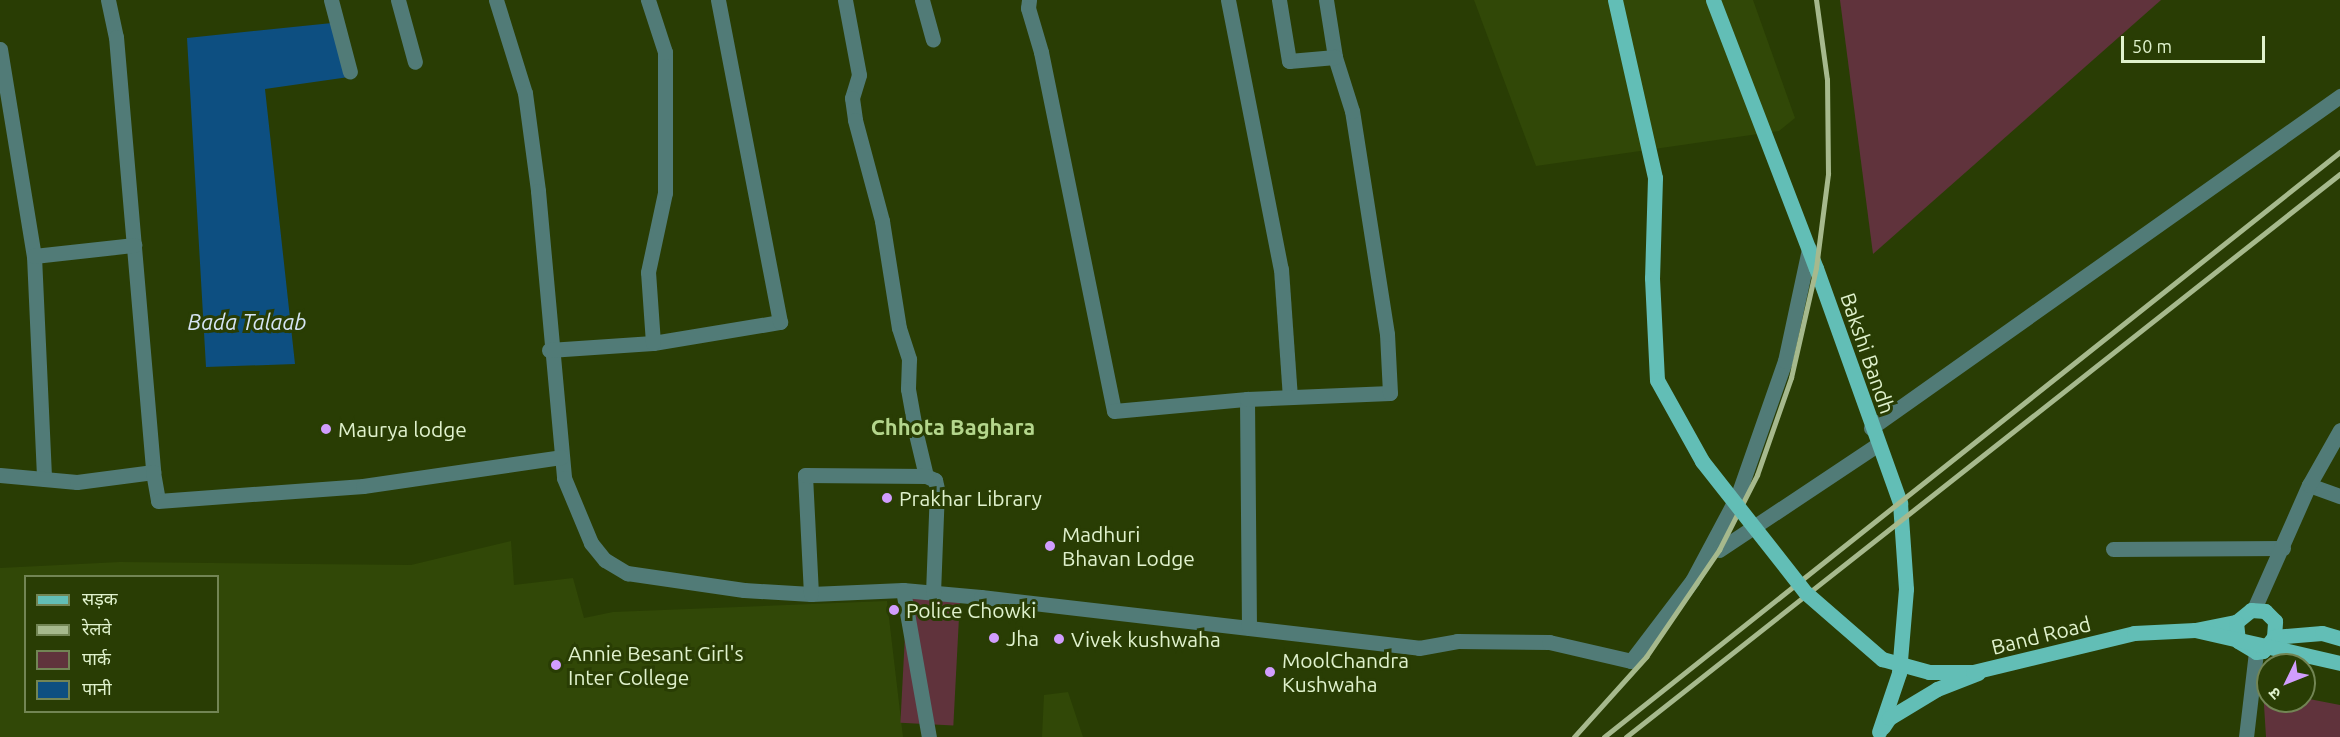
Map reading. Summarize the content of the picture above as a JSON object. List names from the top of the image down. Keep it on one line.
{"streets":{"main road":["Bakshi Bandh","Band Road"]},"crossings":[["Bakshi Bandh","Band Road"]],"districts":["Chhota Baghara"],"water":["Bada Talaab"],"places":["Maurya lodge","Prakhar Library","Madhuri Bhavan Lodge","Police Chowki","Jha","Vivek kushwaha","Annie Besant Girl's Inter College","MoolChandra Kushwaha"],"legend":["सड़क","रेलवे","पार्क","पानी"],"scale_bar":"50 m","north":"bottom left"}
